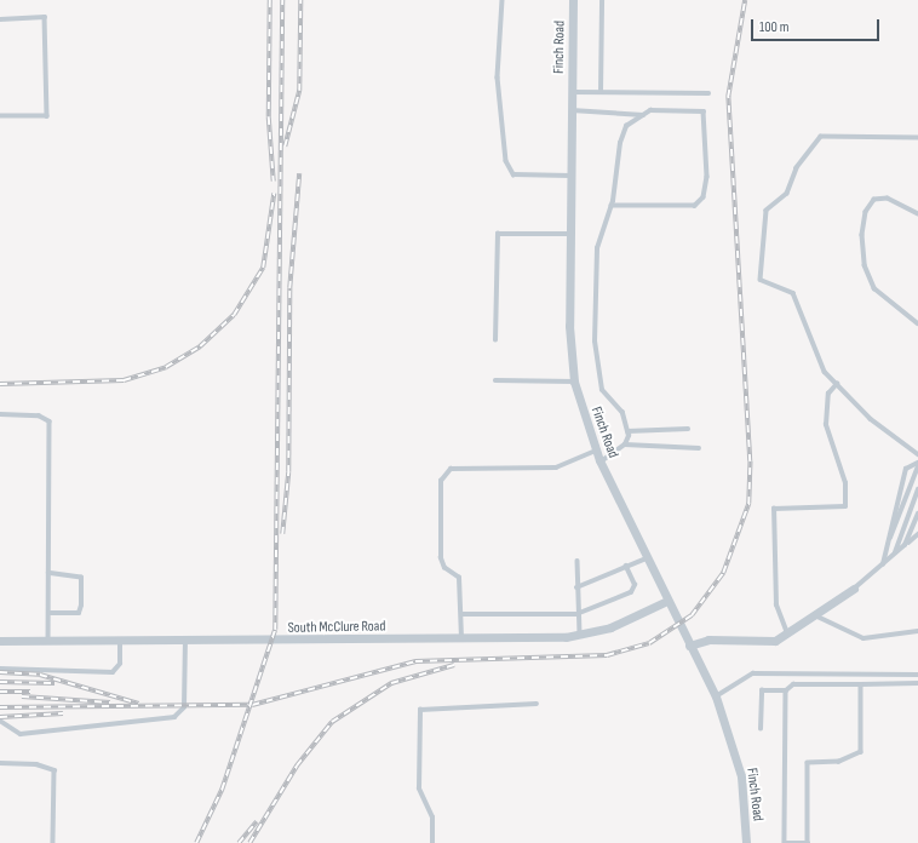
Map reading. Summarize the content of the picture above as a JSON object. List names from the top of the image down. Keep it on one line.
{"streets":{"street":["Finch Road","South McClure Road"]},"crossings":[["Finch Road","South McClure Road"]],"scale_bar":"100 m"}
